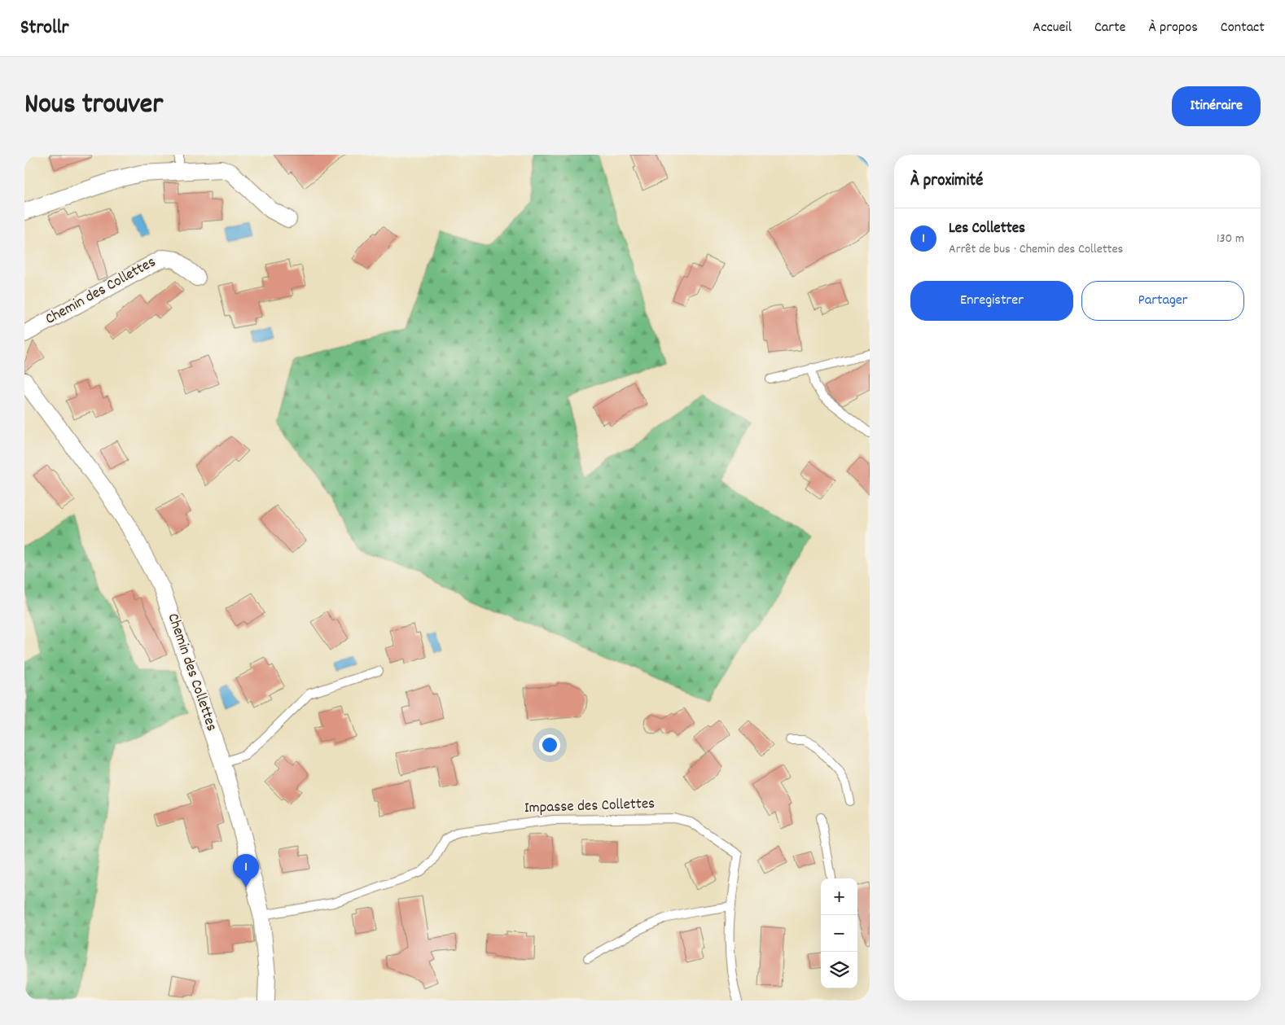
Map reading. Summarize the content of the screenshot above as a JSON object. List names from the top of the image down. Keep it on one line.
{"streets":{"street":["Chemin des Collettes"],"lane":["Impasse des Collettes"]},"crossings":[["Chemin des Collettes","Impasse des Collettes"]],"page":{"header":"Strollr","nav":["Accueil","Carte","À propos","Contact"],"title":"Nous trouver","buttons":["Itinéraire",["Enregistrer","Partager"]],"heading":"À proximité","list":[{"mark":"1","name":"Les Collettes","note":"Arrêt de bus · Chemin des Collettes","value":"130 m"}],"pins":"1","map_buttons":["+","−"]}}
